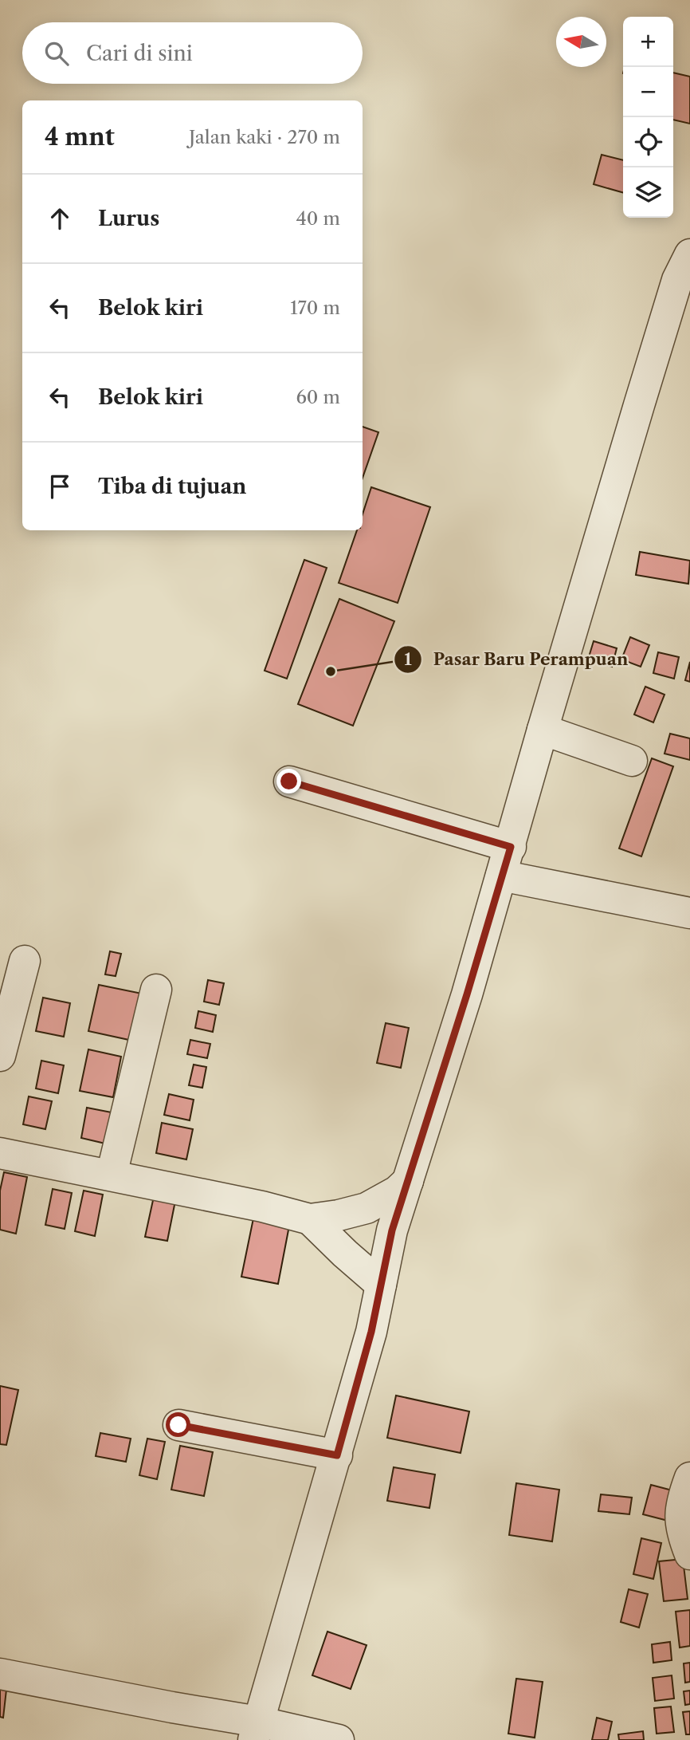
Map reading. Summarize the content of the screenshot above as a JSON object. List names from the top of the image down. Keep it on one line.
{"places":["Pasar Baru Perampuan"],"north":"left","page":{"map_buttons":["+","−"],"search":"Cari di sini","heading":["4 mnt","Jalan kaki · 270 m"],"list":[["Lurus","40 m"],["Belok kiri","170 m"],["Belok kiri","60 m"],"Tiba di tujuan"]}}
